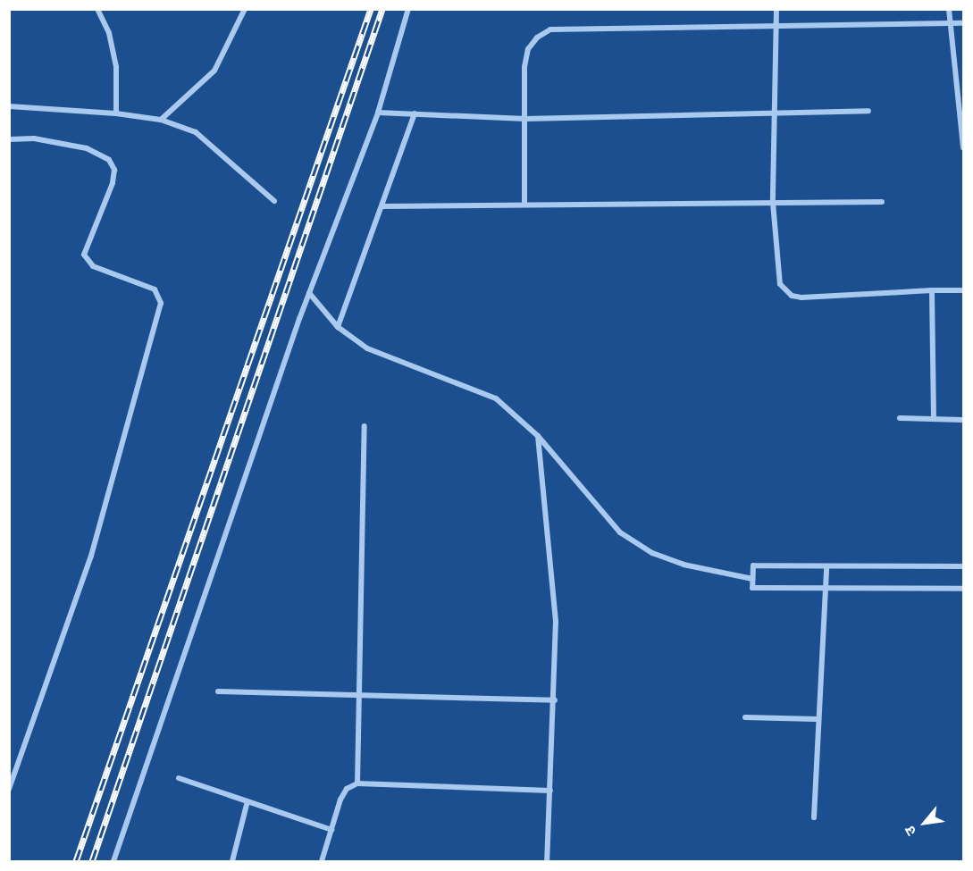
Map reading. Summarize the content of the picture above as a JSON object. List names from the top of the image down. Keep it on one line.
{"north":"bottom left"}
